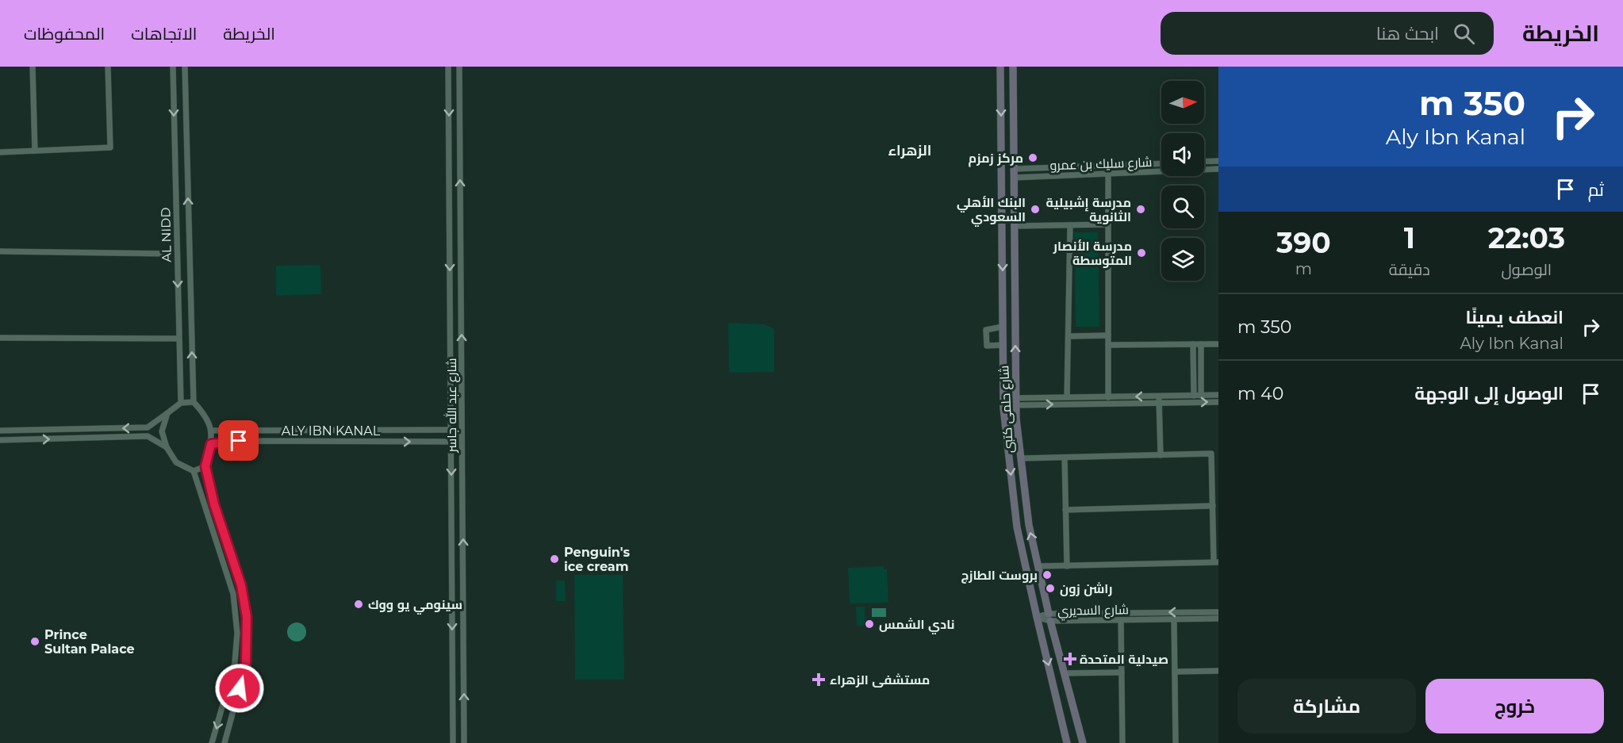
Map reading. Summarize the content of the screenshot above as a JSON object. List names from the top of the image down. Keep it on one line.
{"streets":{"street":["شارع سليك بن عمرو","AL NIDD","شارع عبد الله جاسر","شارع حلمى كتبى","ALY IBN KANAL","شارع السديري"]},"crossings":[["شارع سليك بن عمرو","شارع حلمى كتبى"],["AL NIDD","ALY IBN KANAL"],["شارع عبد الله جاسر","ALY IBN KANAL"],["شارع حلمى كتبى","شارع السديري"]],"districts":["الزهراء"],"places":{"other":["مركز زمزم","البنك الأهلي السعودي","مدرسة إشبيلية الثانوية","مدرسة الأنصار المتوسطة","Penguin's ice cream","بروست الطازج","راشن زون","سينومي يو ووك","نادي الشمس","Prince Sultan Palace"],"health":["صيدلية المتحدة","مستشفى الزهراء"]},"north":"right","page":{"header":"الخريطة","search":"ابحث هنا","nav":["الخريطة","الاتجاهات","المحفوظات"],"turn":["350 m","Aly Ibn Kanal"],"then":"ثم","eta":["22:03","الوصول","1","دقيقة","390","m"],"list":[{"name":"انعطف يمينًا","note":"Aly Ibn Kanal","value":"350 m"},{"name":"الوصول إلى الوجهة","value":"40 m"}],"buttons":["خروج","مشاركة"]}}
